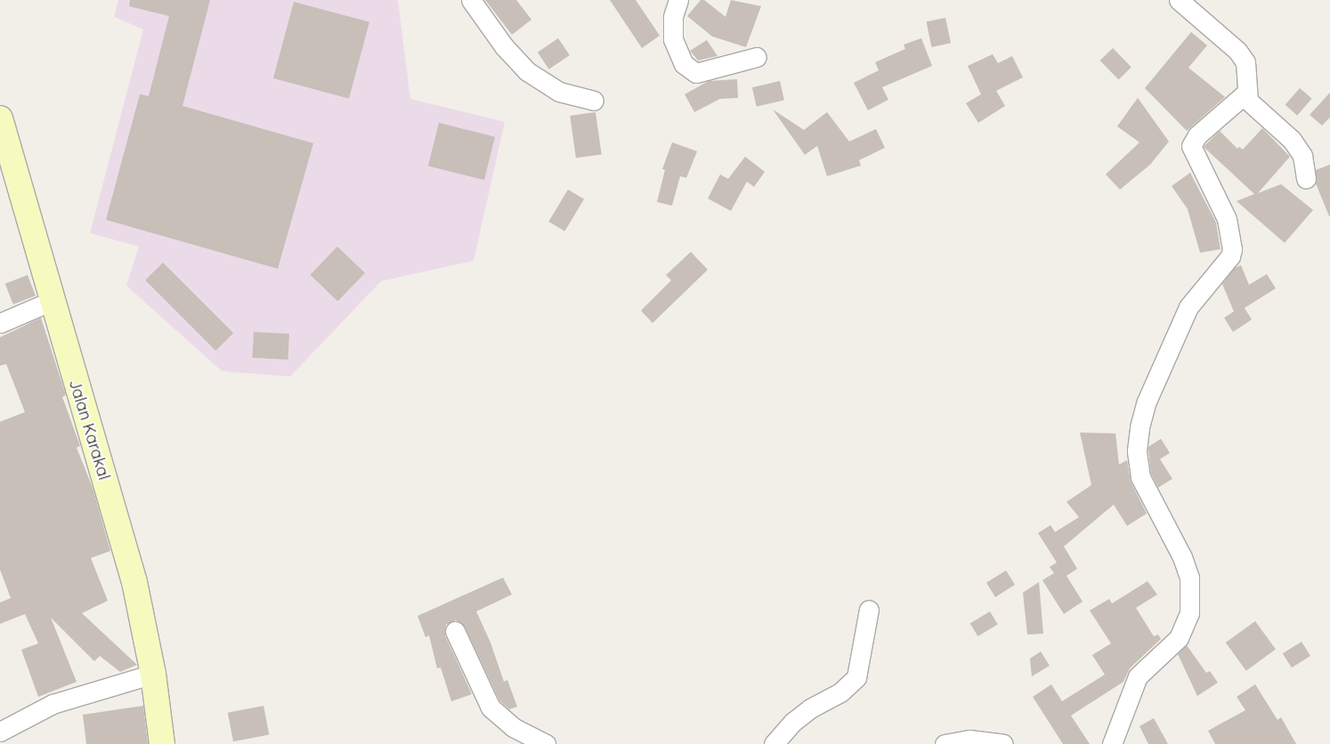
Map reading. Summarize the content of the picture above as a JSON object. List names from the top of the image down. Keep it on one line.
{"streets":{"main road":["Jalan Karakal"]}}
